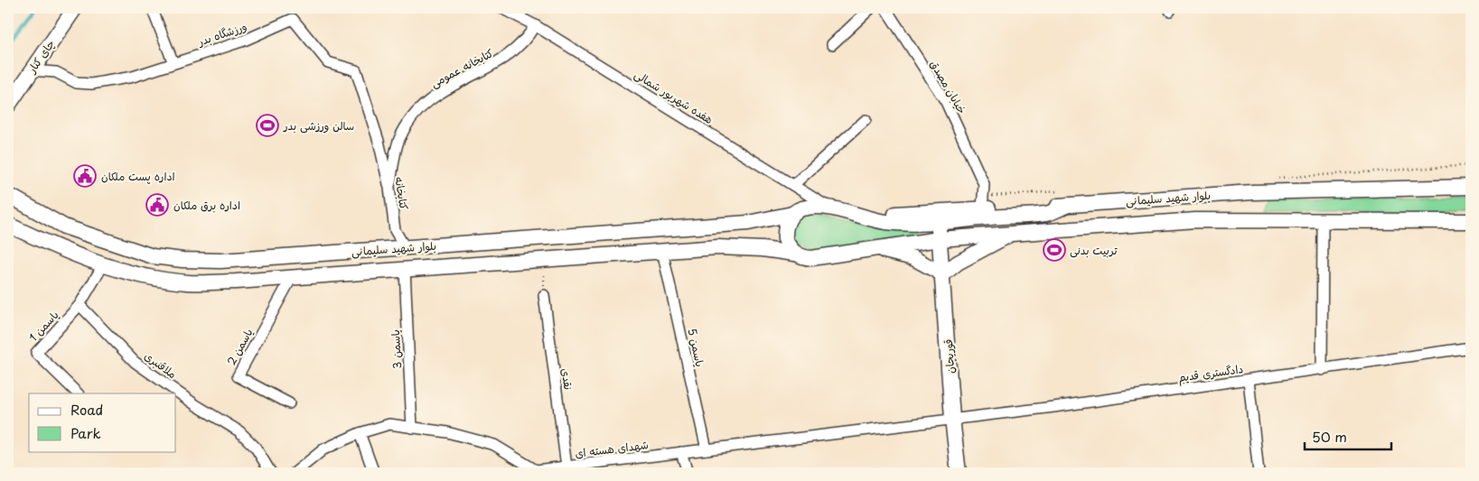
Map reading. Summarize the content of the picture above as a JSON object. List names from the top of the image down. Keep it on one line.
{"streets":{"main road":["چای کنار","بلوار شهید سلیمانی","قوریجان"],"street":["ورزشگاه بدر","کتابخانه عمومی","خیابان مصدق","هفده شهریور شمالی","کتابخانه","یاسمن 1","یاسمن 2","یاسمن 5","یاسمن 3","ملاقنبری","دادگستری قدیم","نقدی","شهدای هسته ای"]},"crossings":[["ورزشگاه بدر","چای کنار"],["ورزشگاه بدر","کتابخانه"],["کتابخانه عمومی","هفده شهریور شمالی"],["کتابخانه عمومی","کتابخانه"],["خیابان مصدق","بلوار شهید سلیمانی"],["هفده شهریور شمالی","بلوار شهید سلیمانی"],["کتابخانه","بلوار شهید سلیمانی"],["بلوار شهید سلیمانی","یاسمن 1"],["بلوار شهید سلیمانی","یاسمن 2"],["بلوار شهید سلیمانی","یاسمن 5"],["بلوار شهید سلیمانی","یاسمن 3"],["بلوار شهید سلیمانی","قوریجان"],["یاسمن 1","ملاقنبری"],["یاسمن 5","شهدای هسته ای"],["یاسمن 3","شهدای هسته ای"],["قوریجان","دادگستری قدیم"],["قوریجان","شهدای هسته ای"],["دادگستری قدیم","شهدای هسته ای"],["نقدی","شهدای هسته ای"]],"places":{"sports":["سالن ورزشی بدر","تربیت بدنی"],"public building":["اداره پست ملکان","اداره برق ملکان"]},"legend":["Road","Park"],"scale_bar":"50 m"}
